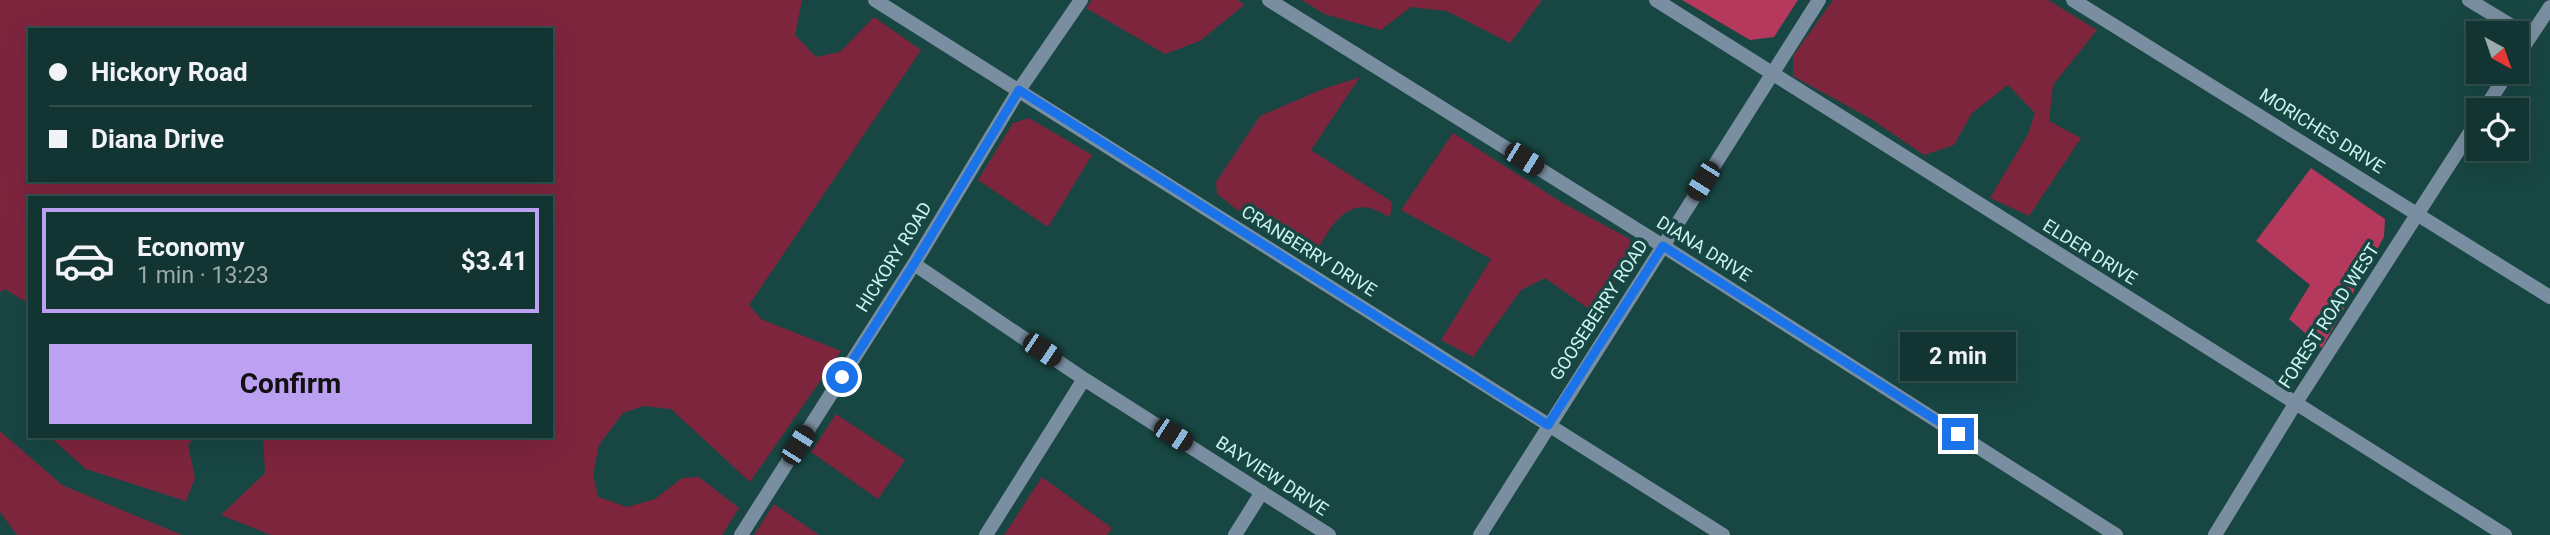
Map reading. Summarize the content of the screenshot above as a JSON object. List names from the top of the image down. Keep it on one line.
{"streets":{"street":["MORICHES DRIVE","DIANA DRIVE","CRANBERRY DRIVE","ELDER DRIVE","HICKORY ROAD","GOOSEBERRY ROAD","FOREST ROAD WEST","BAYVIEW DRIVE"]},"crossings":[["MORICHES DRIVE","FOREST ROAD WEST"],["DIANA DRIVE","GOOSEBERRY ROAD"],["CRANBERRY DRIVE","HICKORY ROAD"],["CRANBERRY DRIVE","GOOSEBERRY ROAD"],["ELDER DRIVE","GOOSEBERRY ROAD"],["ELDER DRIVE","FOREST ROAD WEST"],["HICKORY ROAD","BAYVIEW DRIVE"]],"north":"bottom right","page":{"banner":["Hickory Road","Diana Drive"],"list":[{"name":"Economy","note":"1 min · 13:23","value":"$3.41"}],"buttons":"Confirm","bubble":"2 min"}}
